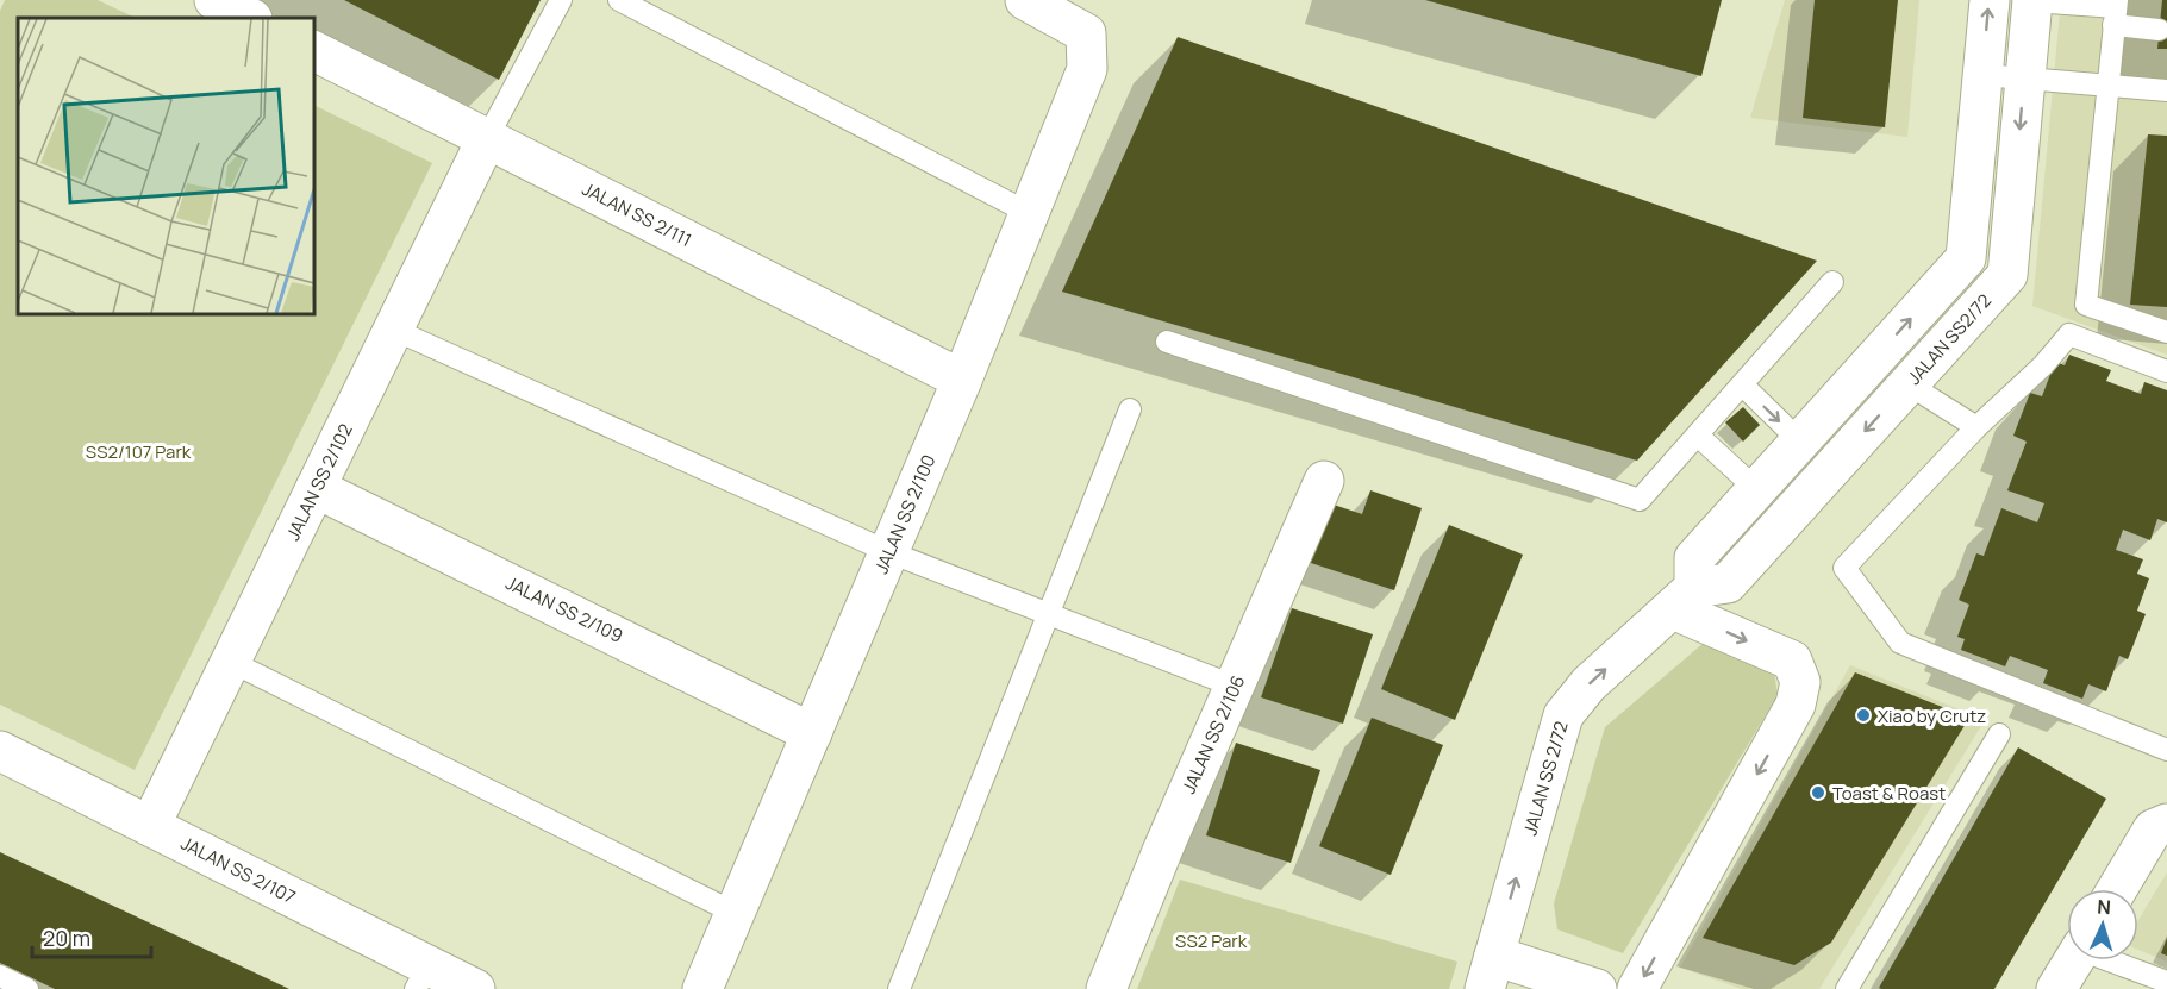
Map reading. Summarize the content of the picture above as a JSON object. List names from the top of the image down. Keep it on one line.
{"streets":{"street":["JALAN SS 2/111","JALAN SS2/72","JALAN SS 2/102","JALAN SS 2/100","JALAN SS 2/109","JALAN SS 2/106","JALAN SS 2/72","JALAN SS 2/107"]},"crossings":[["JALAN SS 2/111","JALAN SS 2/102"],["JALAN SS 2/111","JALAN SS 2/100"],["JALAN SS2/72","JALAN SS 2/72"],["JALAN SS 2/102","JALAN SS 2/109"],["JALAN SS 2/102","JALAN SS 2/107"],["JALAN SS 2/100","JALAN SS 2/109"]],"one_way":["JALAN SS 2/72"],"parks":["SS2/107 Park","SS2 Park"],"places":["Xiao by Crutz","Toast & Roast"],"scale_bar":"20 m","north":"top"}
